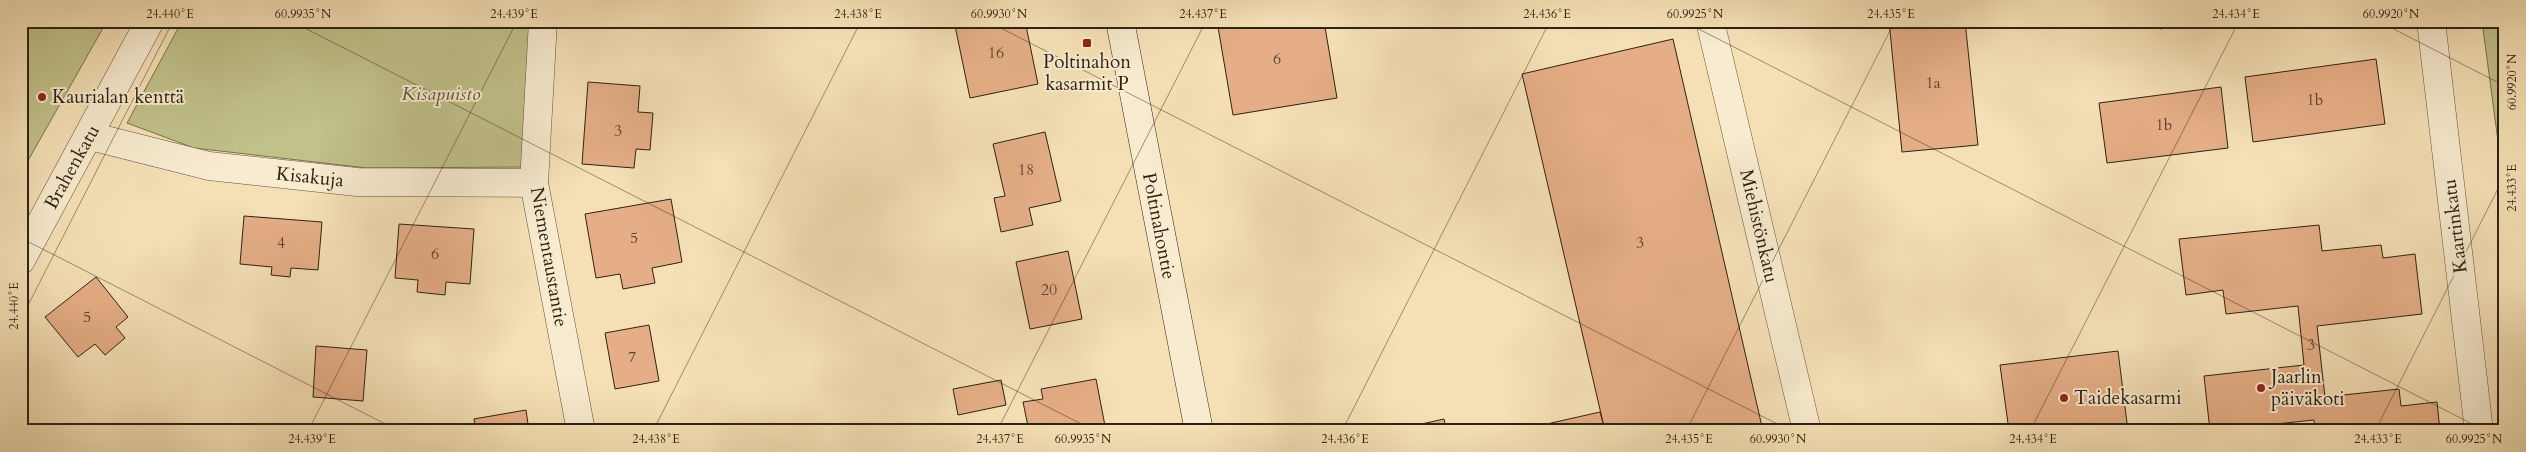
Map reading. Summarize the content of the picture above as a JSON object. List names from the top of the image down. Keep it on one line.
{"streets":{"street":["Brahenkatu","Kisakuja","Poltinahontie","Miehistönkatu","Kaartinkatu","Niementaustantie"]},"crossings":[["Brahenkatu","Kisakuja"],["Kisakuja","Niementaustantie"]],"parks":["Kisapuisto"],"places":{"transit":["Poltinahon kasarmit P"],"other":["Kaurialan kenttä","Jaarlin päiväkoti","Taidekasarmi"]},"house_numbers":["16","6","1a","1b","1b","3","18","5","4","3","6","20","5","3","7"],"coordinates":["24.440°E","60.9935°N","24.439°E","24.438°E","60.9930°N","24.437°E","24.436°E","60.9925°N","24.435°E","24.434°E","60.9920°N","24.433°E"]}
